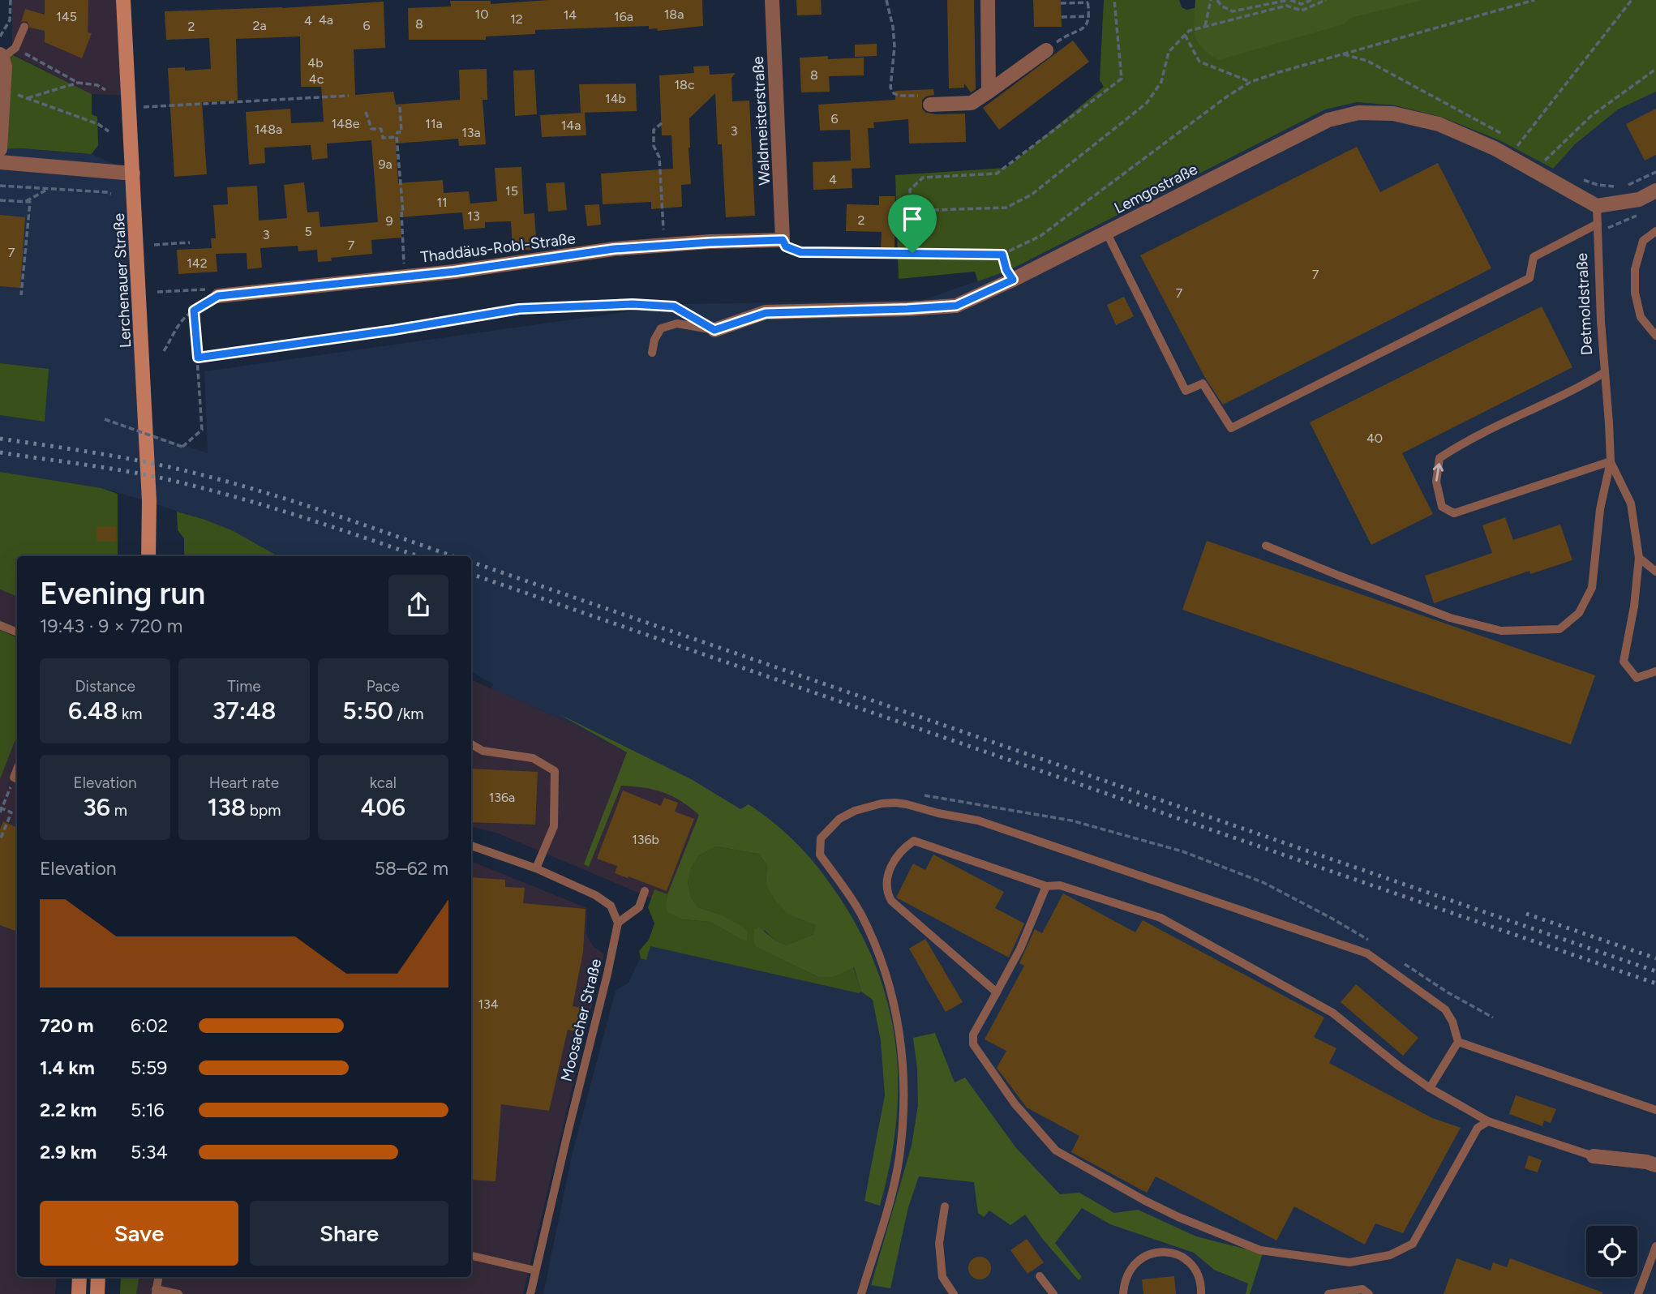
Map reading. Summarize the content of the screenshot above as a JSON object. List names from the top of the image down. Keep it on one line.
{"streets":{"main road":["Lerchenauer Straße"],"street":["Waldmeisterstraße","Lemgostraße","Thaddäus-Robl-Straße"],"lane":["Detmoldstraße","Moosacher Straße"]},"crossings":[["Waldmeisterstraße","Thaddäus-Robl-Straße"],["Lemgostraße","Detmoldstraße"]],"house_numbers":["10","18a","14","145","16a","12","4a","4","8","2a","6","2","4b","8","4c","18c","14b","6","148e","11a","14a","148a","3","13a","9a","4","15","11","13","2","9","5","3","7","7","142","7","7","40","136a","136b","134"],"page":{"heading":["Evening run","19:43 · 9 × 720 m"],"stats":[["Distance","6.48 km"],["Time","37:48"],["Pace","5:50 /km"],["Elevation","36 m"],["Heart rate","138 bpm"],["kcal","406"]],"chart":["Elevation","58–62 m"],"list":[{"name":"720 m","note":"6:02"},{"name":"1.4 km","note":"5:59"},{"name":"2.2 km","note":"5:16"},{"name":"2.9 km","note":"5:34"}],"buttons":["Save","Share"]}}
